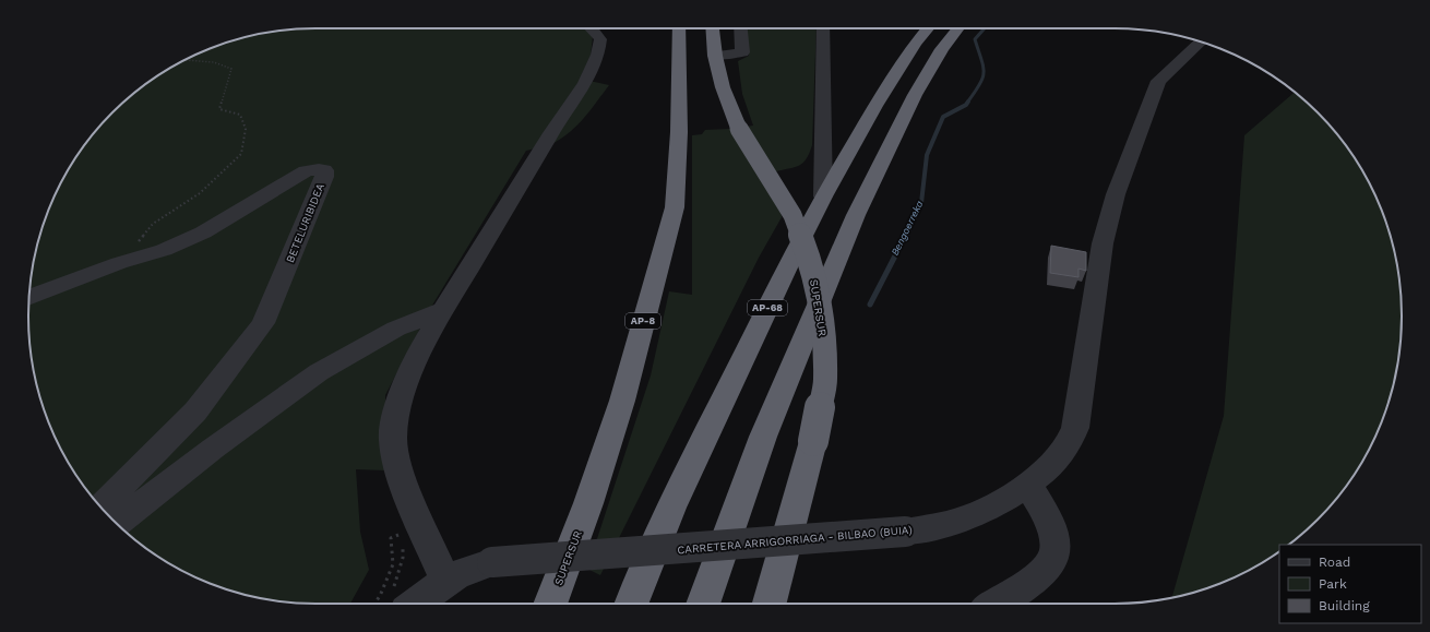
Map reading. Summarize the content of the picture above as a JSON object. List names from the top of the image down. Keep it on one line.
{"streets":{"highway":["AP-68","SUPERSUR","AP-8"],"street":["BETELURIBIDEA","CARRETERA ARRIGORRIAGA - BILBAO (BUIA)"]},"water":["Bengoerreka"],"legend":["Road","Park","Building"]}
